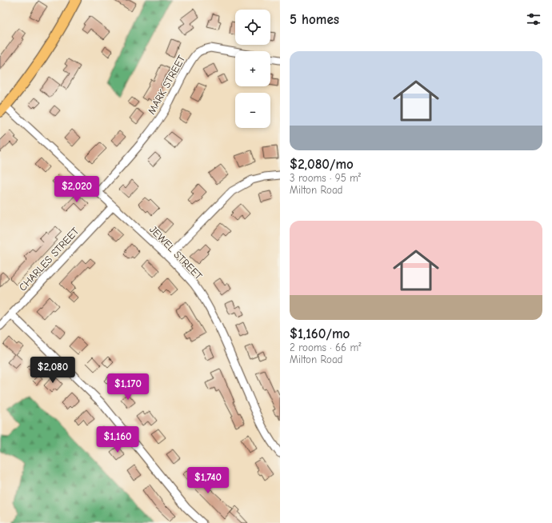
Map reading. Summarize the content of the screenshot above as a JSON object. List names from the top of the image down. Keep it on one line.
{"streets":{"street":["MARK STREET","JEWEL STREET","CHARLES STREET"]},"crossings":[["MARK STREET","JEWEL STREET"],["JEWEL STREET","CHARLES STREET"]],"page":{"heading":"5 homes","map_buttons":["+","−"],"list":[{"name":"$2,080/mo","note":"3 rooms · 95 m² · Milton Road"},{"name":"$1,160/mo","note":"2 rooms · 66 m² · Milton Road"}],"price":["$2,020","$2,080","$1,170","$1,160","$1,740"]}}
